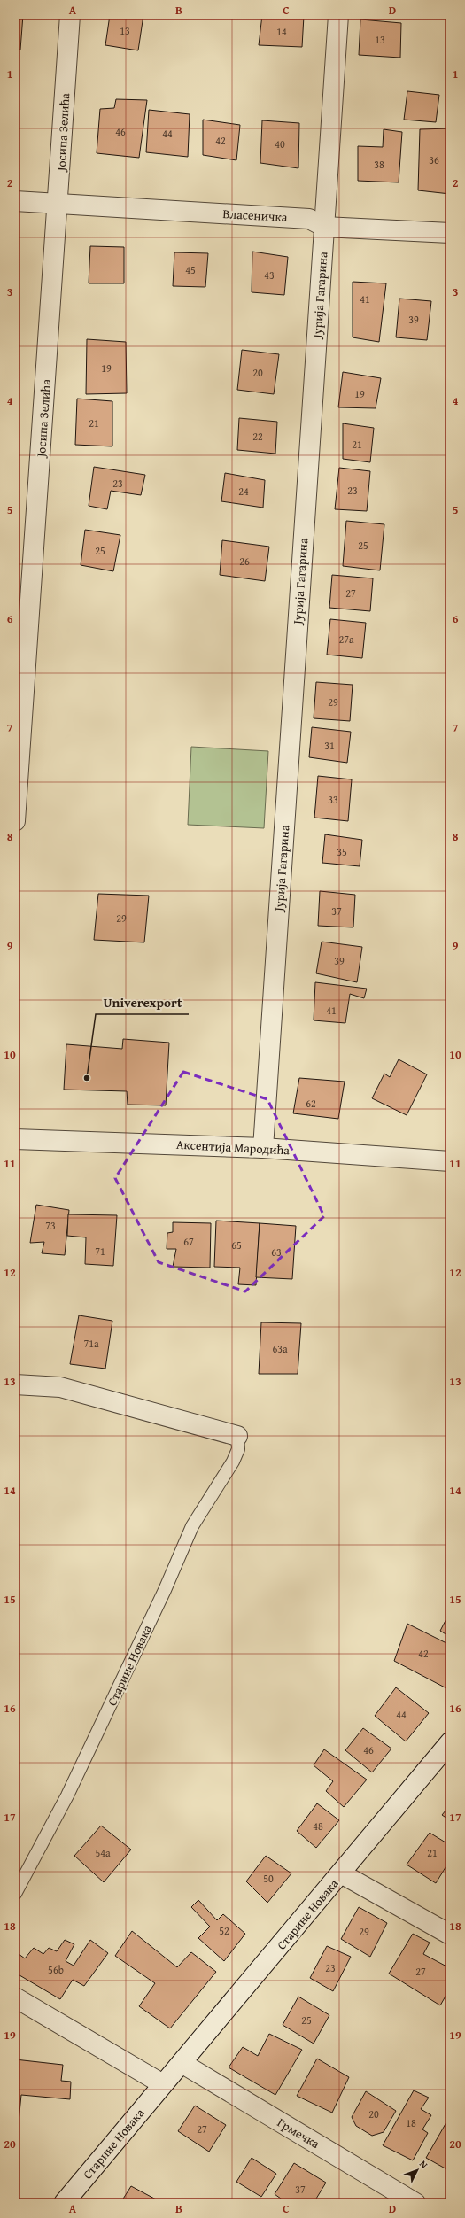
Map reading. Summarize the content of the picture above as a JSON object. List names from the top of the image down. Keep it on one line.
{"streets":{"street":["Јосипа Зелића","Власеничка","Јурија Гагарина","Аксентија Мародића","Старине Новака","Грмечка"]},"crossings":[["Јосипа Зелића","Власеничка"],["Власеничка","Јурија Гагарина"],["Јурија Гагарина","Аксентија Мародића"],["Старине Новака","Грмечка"]],"places":["Univerexport"],"house_numbers":["13","14","13","46","44","42","40","36","38","45","43","41","39","19","20","19","21","22","21","23","23","24","25","25","26","27","27a","29","31","33","35","37","29","39","41","62","73","67","65","71","63","71a","63a","42","44","46","48","54a","21","50","52","29","23","56b","27","25","20","18","27","37"],"north":"top right","grid":{"columns":["A","B","C","D"],"rows":["1","2","3","4","5","6","7","8","9","10","11","12","13","14","15","16","17","18","19","20"]}}
